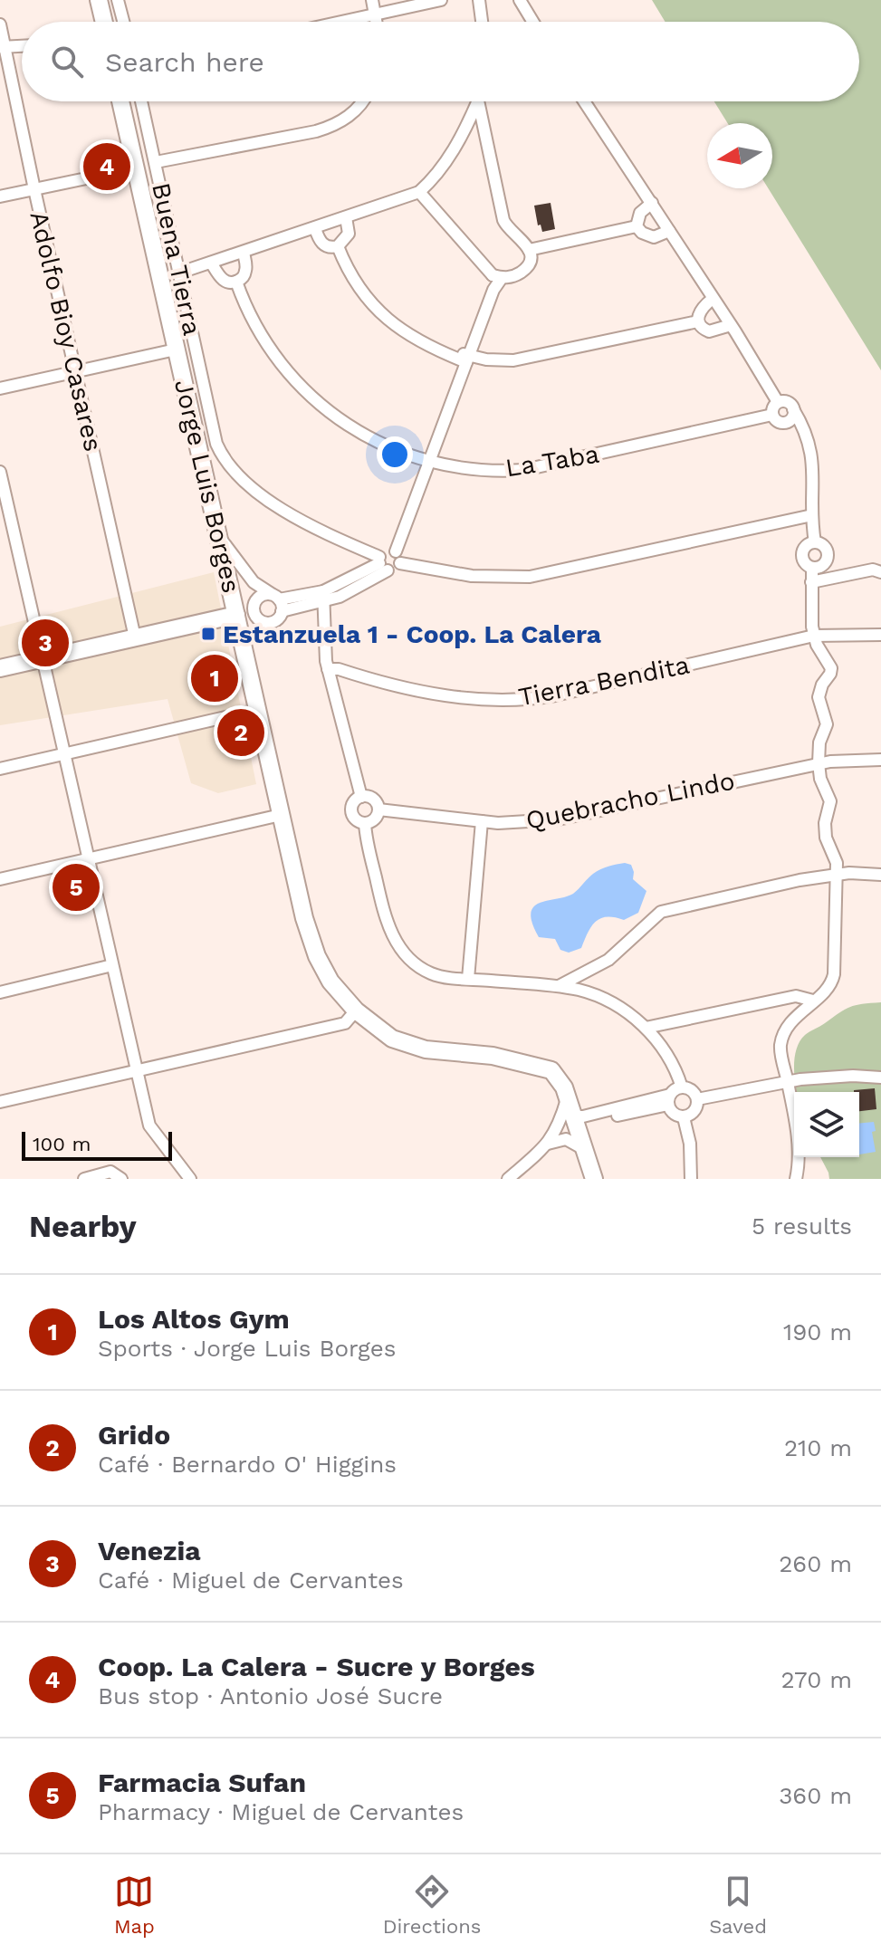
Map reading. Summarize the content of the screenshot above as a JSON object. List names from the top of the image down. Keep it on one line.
{"streets":{"street":["Buena Tierra","Adolfo Bioy Casares","La Taba","Jorge Luis Borges","Tierra Bendita","Quebracho Lindo"]},"places":{"transit":["Estanzuela 1 - Coop. La Calera"]},"scale_bar":"100 m","north":"left","page":{"search":"Search here","pins":["4","3","1","2","5"],"scale":"100 m","heading":["Nearby","5 results"],"list":[{"mark":"1","name":"Los Altos Gym","note":"Sports · Jorge Luis Borges","value":"190 m"},{"mark":"2","name":"Grido","note":"Café · Bernardo O' Higgins","value":"210 m"},{"mark":"3","name":"Venezia","note":"Café · Miguel de Cervantes","value":"260 m"},{"mark":"4","name":"Coop. La Calera - Sucre y Borges","note":"Bus stop · Antonio José Sucre","value":"270 m"},{"mark":"5","name":"Farmacia Sufan","note":"Pharmacy · Miguel de Cervantes","value":"360 m"}],"nav":["Map","Directions","Saved"]}}
